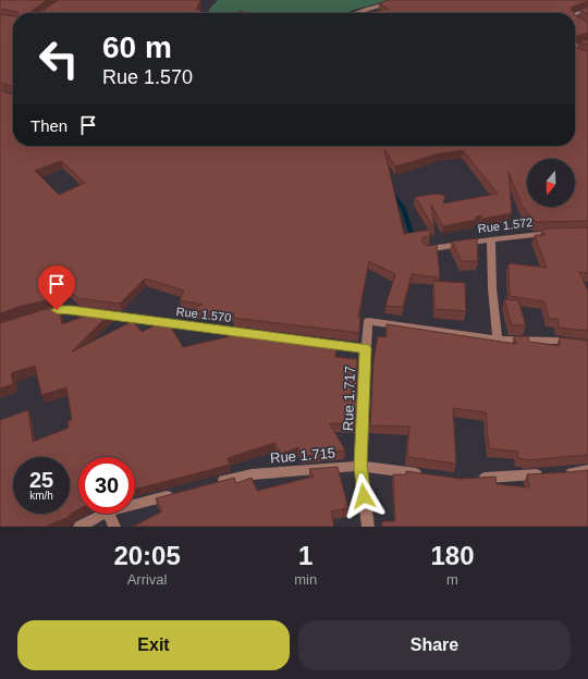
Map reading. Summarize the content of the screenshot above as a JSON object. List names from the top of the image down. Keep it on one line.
{"streets":{"street":["Rue 1.572","Rue 1.570","Rue 1.717","Rue 1.715"]},"crossings":[["Rue 1.717","Rue 1.715"]],"north":"bottom","page":{"turn":["60 m","Rue 1.570"],"then":"Then","speed":"25 km/h","limit":"30","eta":["20:05","Arrival","1","min","180","m"],"buttons":["Exit","Share"]}}
